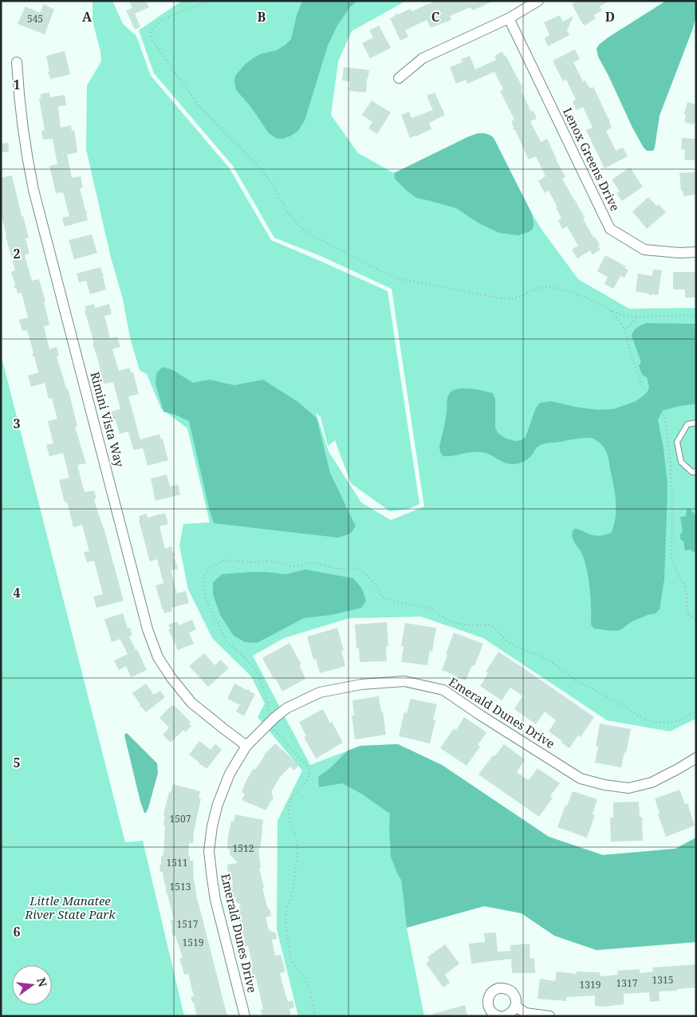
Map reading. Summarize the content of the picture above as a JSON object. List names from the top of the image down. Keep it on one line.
{"streets":{"street":["Lenox Greens Drive","Rimini Vista Way","Emerald Dunes Drive"]},"crossings":[["Rimini Vista Way","Emerald Dunes Drive"]],"parks":["Little Manatee River State Park"],"house_numbers":["545","1507","1512","1511","1513","1517","1519","1315","1317","1319"],"north":"right","grid":{"columns":["A","B","C","D"],"rows":["1","2","3","4","5","6"]}}
